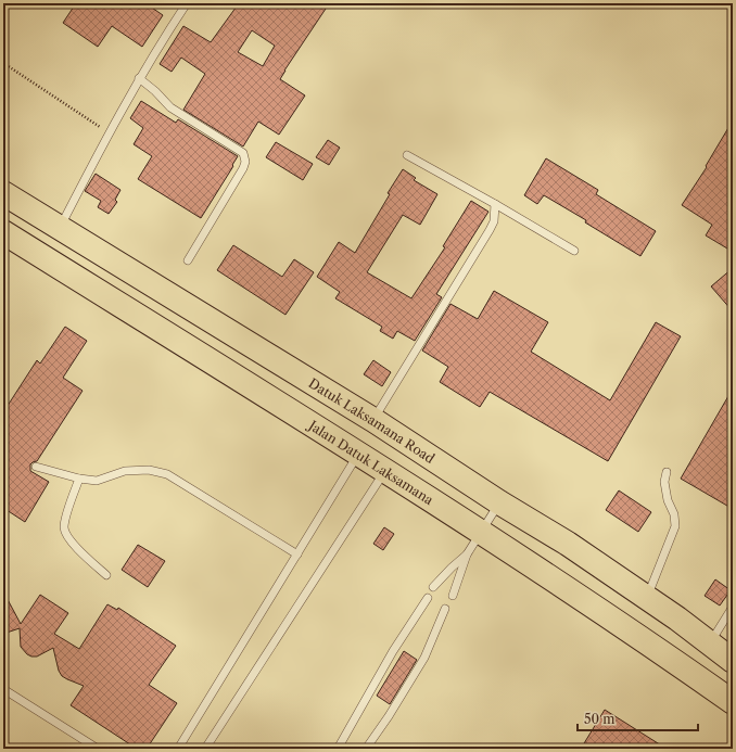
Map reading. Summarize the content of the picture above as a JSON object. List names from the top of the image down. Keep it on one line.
{"streets":{"highway":["Datuk Laksamana Road","Jalan Datuk Laksamana"]},"scale_bar":"50 m"}
